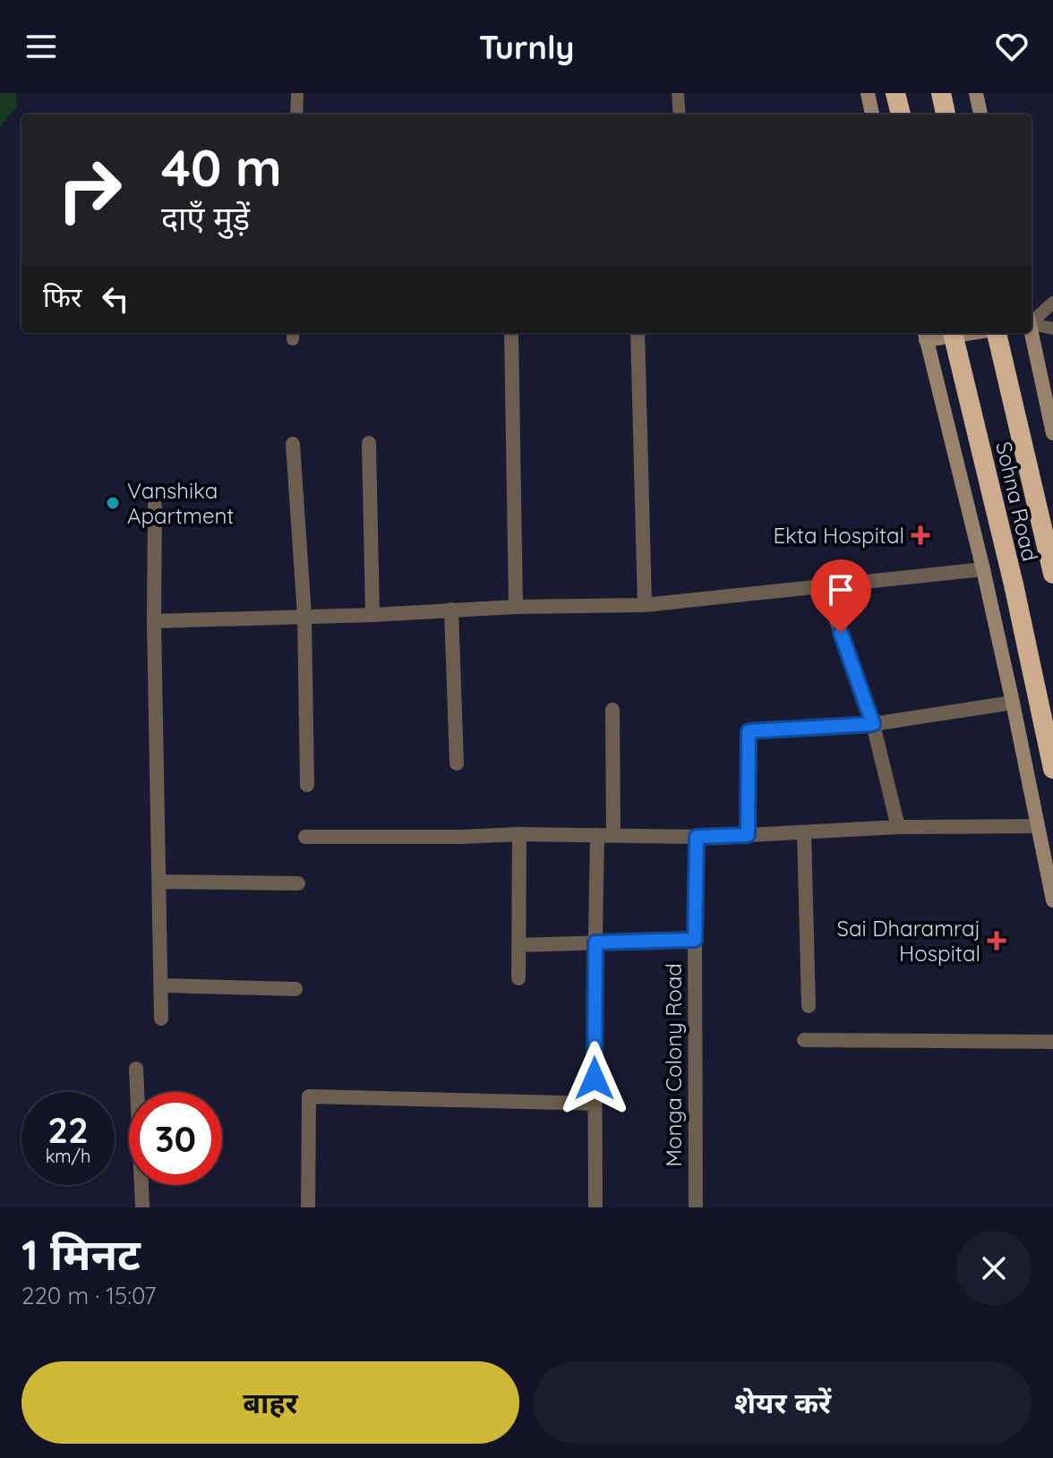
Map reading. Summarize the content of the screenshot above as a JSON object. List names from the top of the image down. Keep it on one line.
{"streets":{"highway":["Sohna Road"],"street":["Monga Colony Road"]},"places":{"other":["Vanshika Apartment"],"health":["Ekta Hospital","Sai Dharamraj Hospital"]},"page":{"header":"Turnly","turn":["40 m","दाएँ मुड़ें"],"then":"फिर","speed":"22 km/h","limit":"30","heading":["1 मिनट","220 m · 15:07"],"buttons":["बाहर","शेयर करें"]}}
